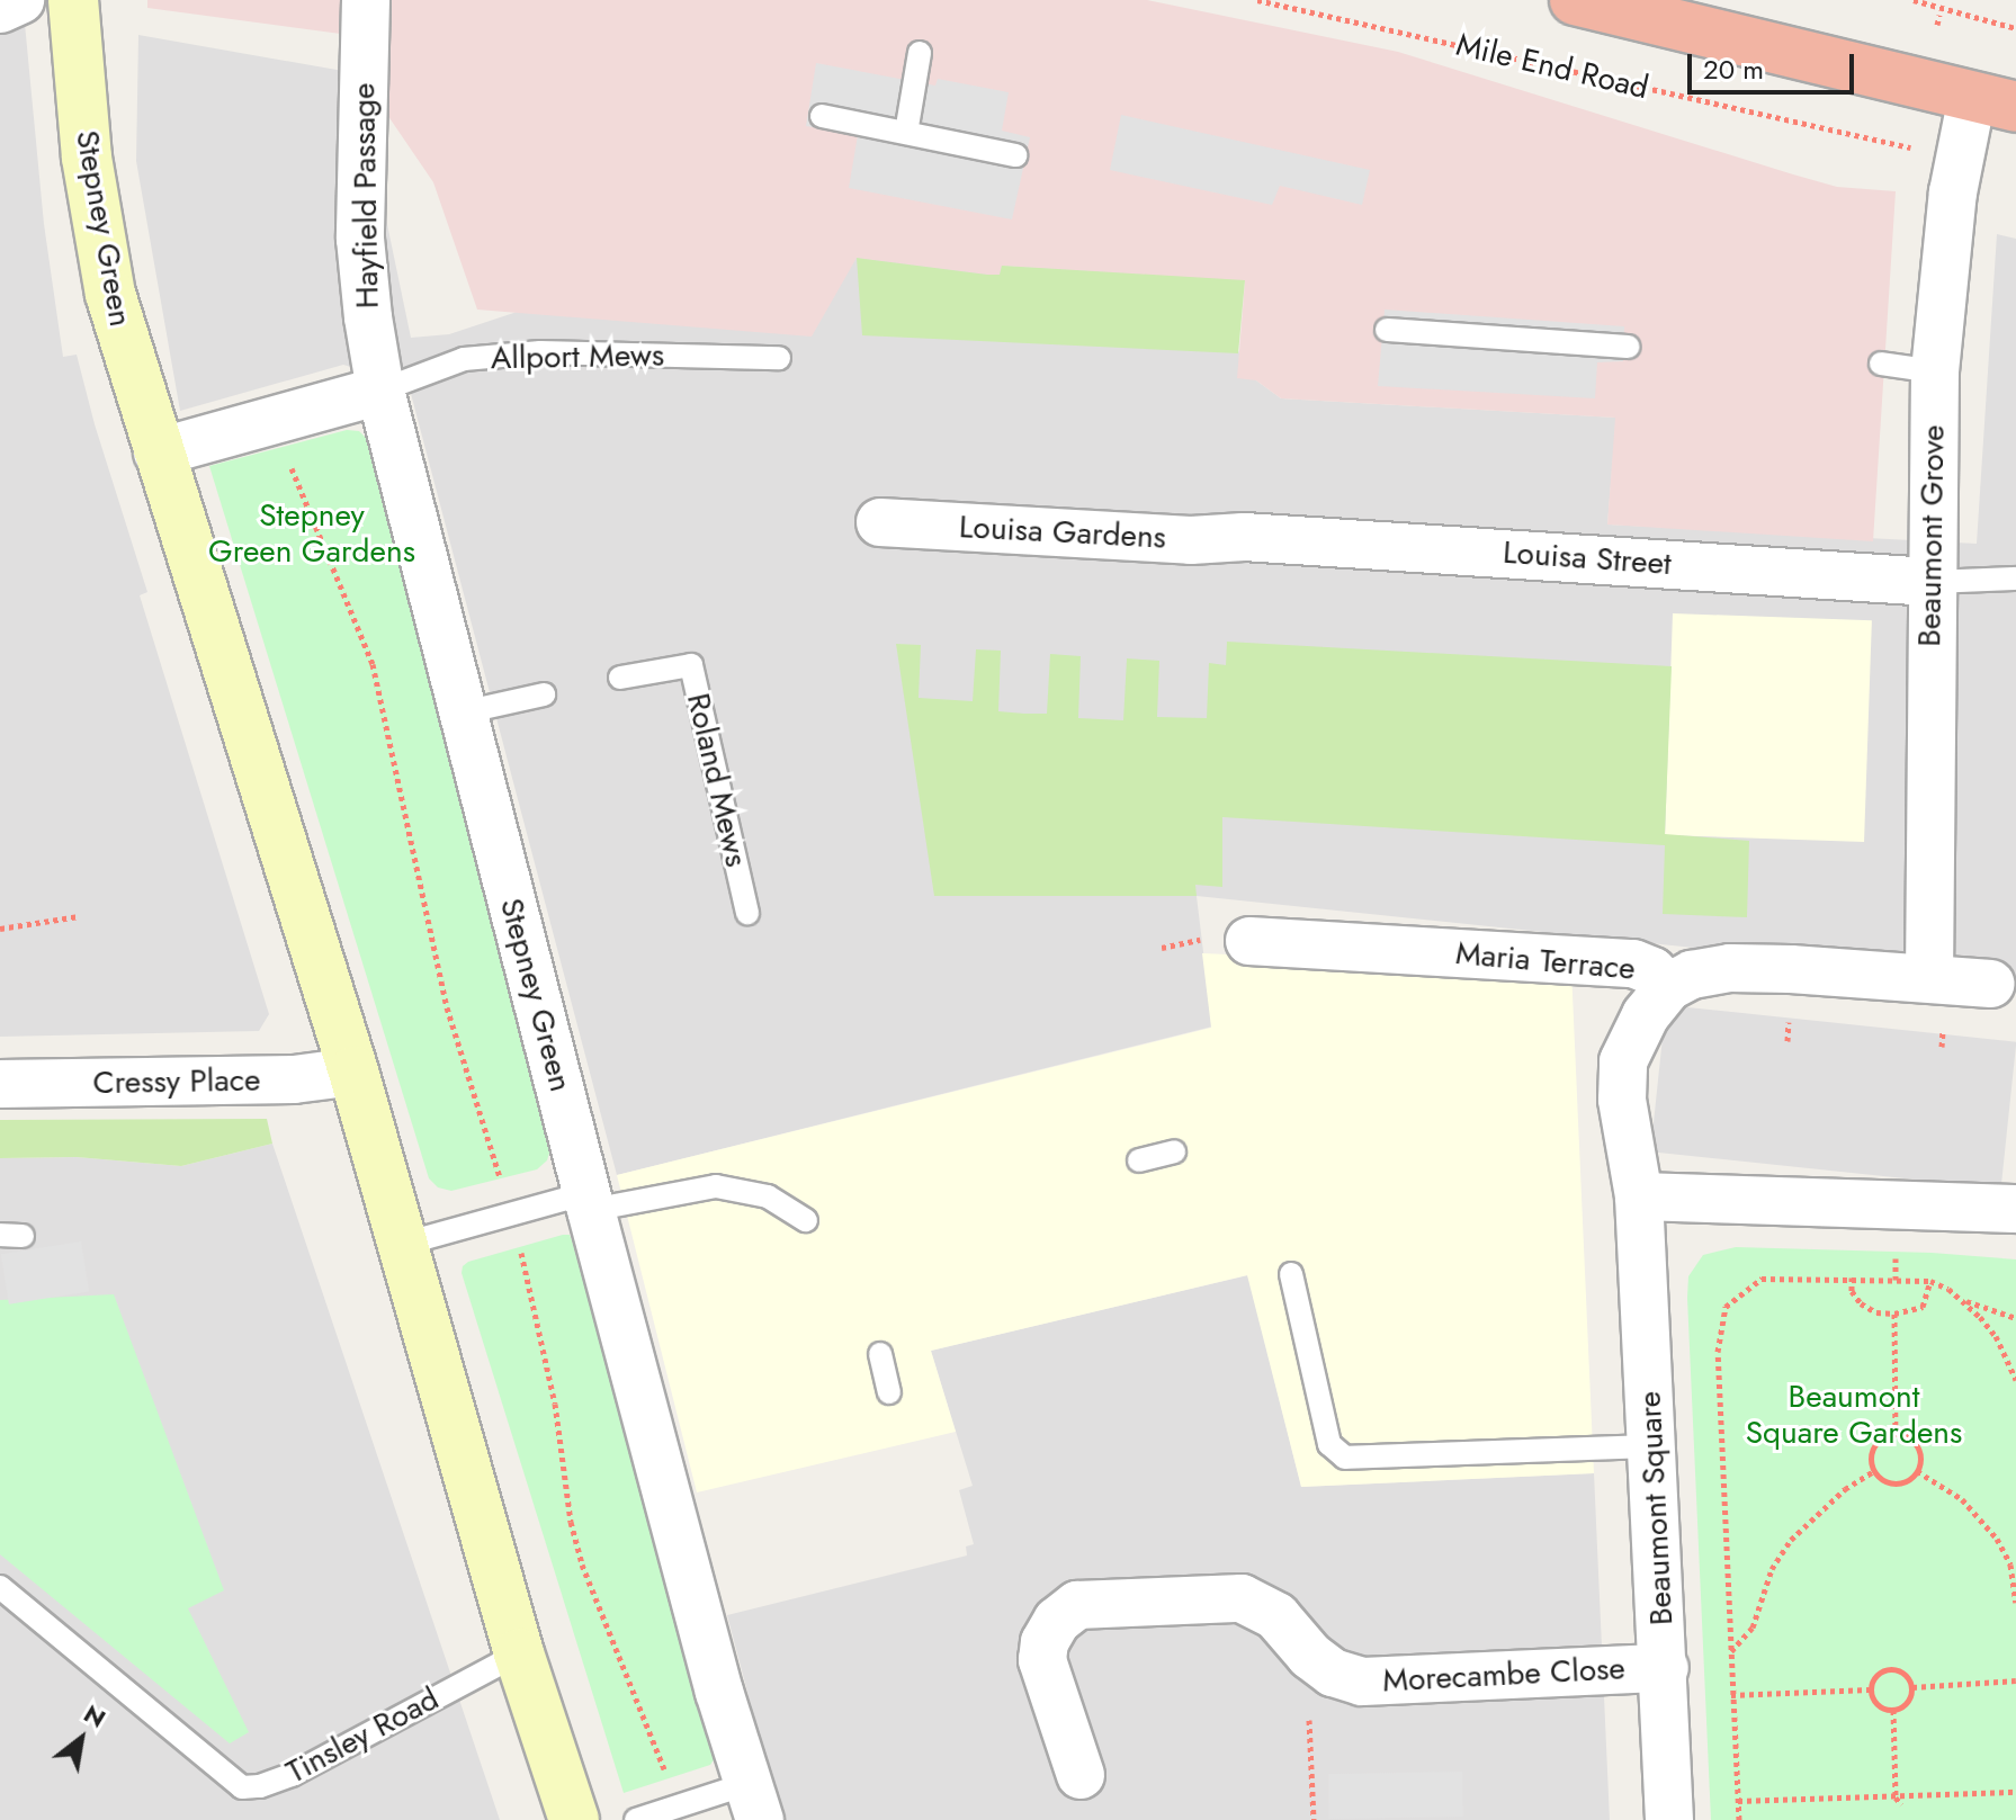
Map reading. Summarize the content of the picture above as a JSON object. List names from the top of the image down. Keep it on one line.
{"streets":{"main road":["Stepney Green"],"street":["Hayfield Passage","Louisa Gardens","Beaumont Grove","Louisa Street","Maria Terrace","Cressy Place","Beaumont Square","Morecambe Close"],"lane":["Allport Mews","Roland Mews","Tinsley Road"],"path":["Mile End Road"]},"crossings":[["Mile End Road","Beaumont Grove"],["Hayfield Passage","Stepney Green"],["Hayfield Passage","Allport Mews"],["Stepney Green","Allport Mews"],["Stepney Green","Cressy Place"],["Stepney Green","Tinsley Road"],["Louisa Gardens","Louisa Street"],["Beaumont Grove","Louisa Street"],["Beaumont Grove","Maria Terrace"],["Maria Terrace","Beaumont Square"],["Beaumont Square","Morecambe Close"]],"parks":["Stepney Green Gardens","Beaumont Square Gardens"],"scale_bar":"20 m","north":"top right"}
